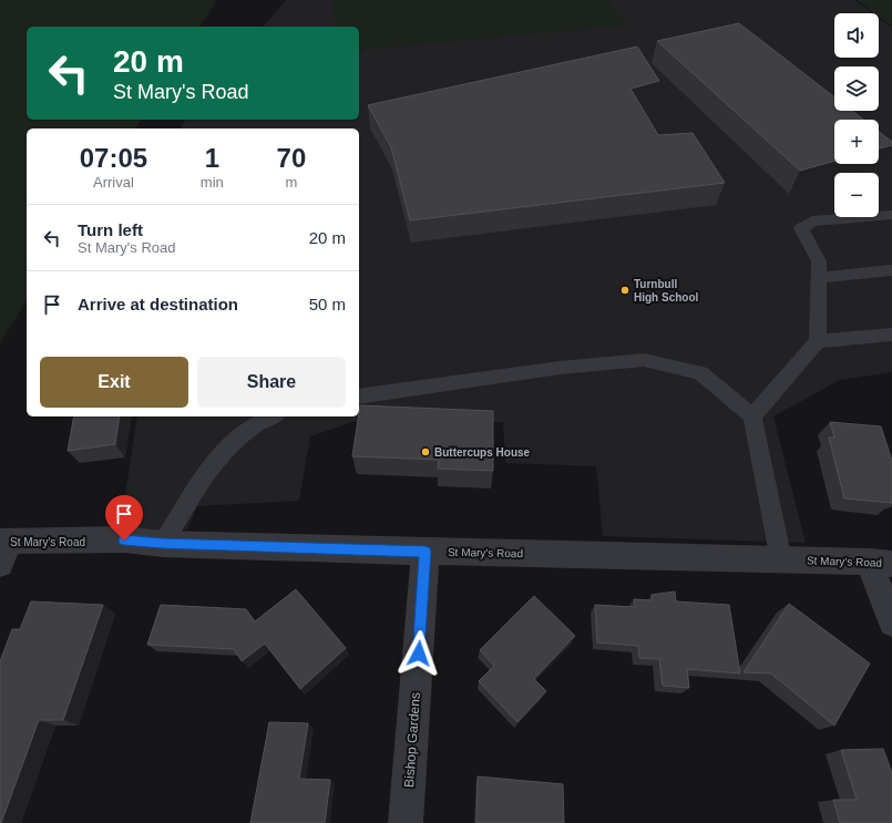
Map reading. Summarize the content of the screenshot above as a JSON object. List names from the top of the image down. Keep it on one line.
{"streets":{"street":["St Mary's Road","Bishop Gardens"]},"crossings":[["St Mary's Road","Bishop Gardens"]],"places":["Turnbull High School","Buttercups House"],"page":{"map_buttons":["+","−"],"turn":["20 m","St Mary's Road"],"eta":["07:05","Arrival","1","min","70","m"],"list":[{"name":"Turn left","note":"St Mary's Road","value":"20 m"},{"name":"Arrive at destination","value":"50 m"}],"buttons":["Exit","Share"]}}
